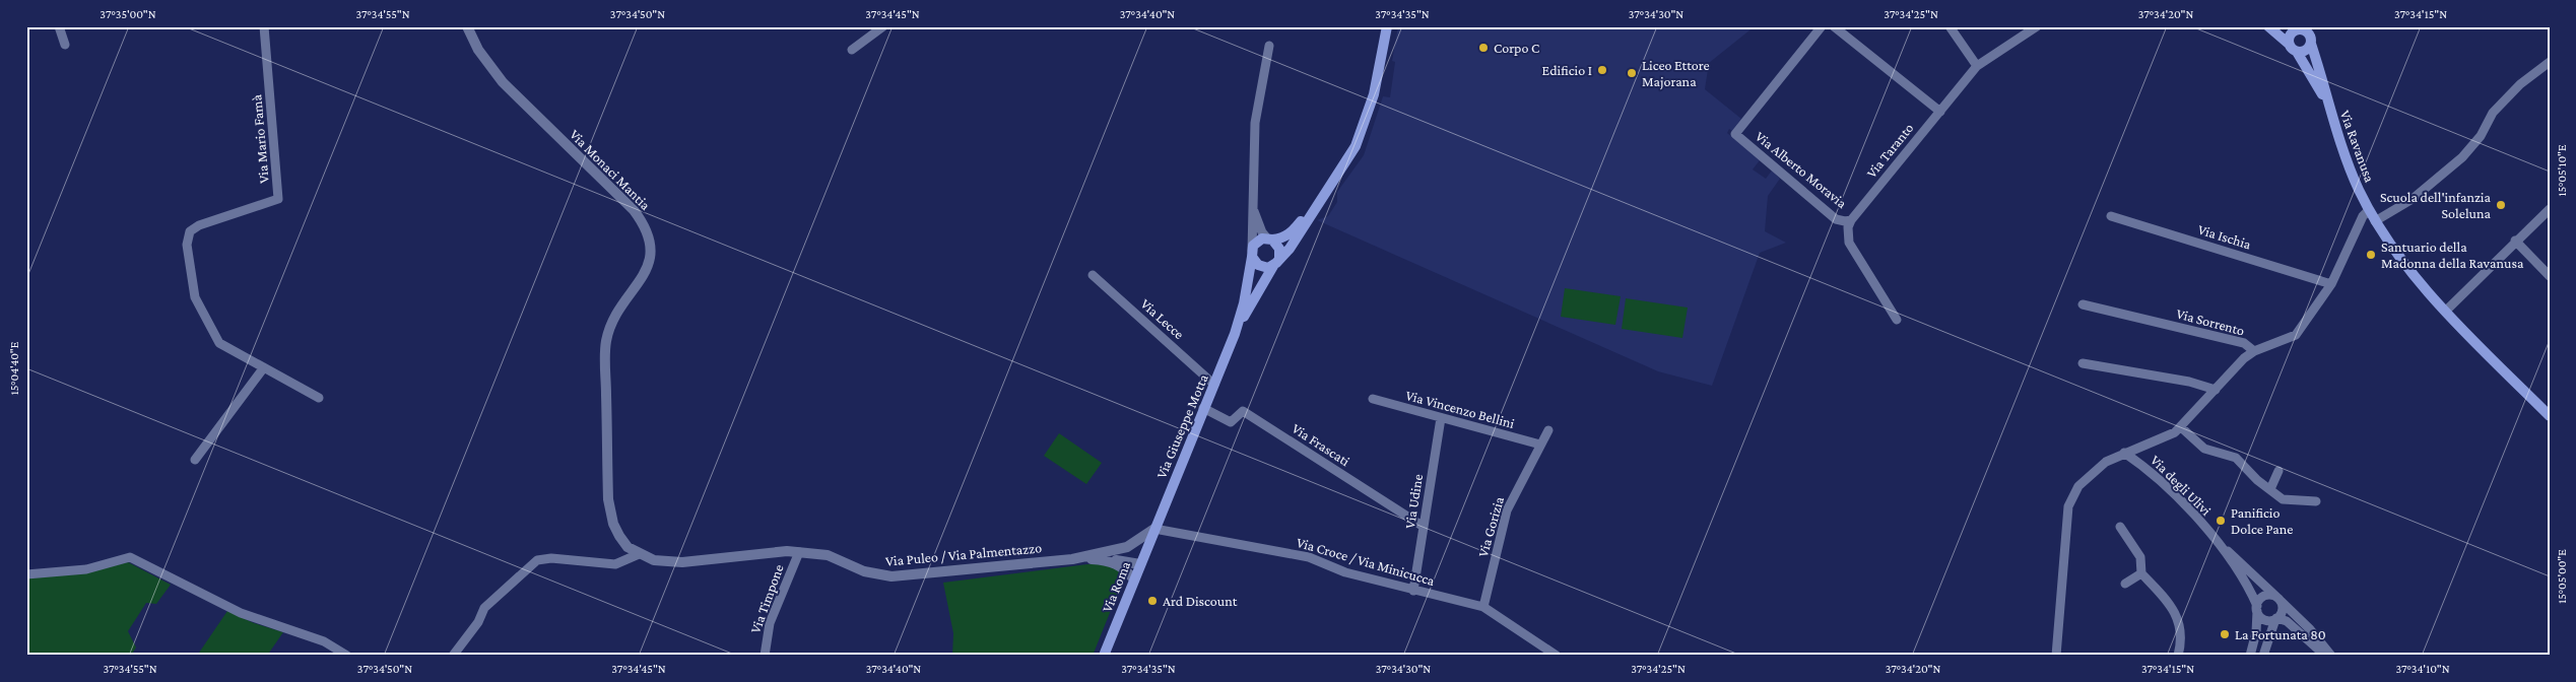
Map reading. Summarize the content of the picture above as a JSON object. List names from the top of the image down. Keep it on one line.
{"streets":{"main road":["Via Ravanusa","Via Giuseppe Motta","Via Roma"],"street":["Via Mario Famà","Via Taranto","Via Monaci Mantia","Via Alberto Moravia","Via Ischia","Via Lecce","Via Sorrento","Via Vincenzo Bellini","Via Frascati","Via degli Ulivi","Via Udine","Via Gorizia","Via Puleo / Via Palmentazzo","Via Croce / Via Minicucca","Via Timpone"]},"crossings":[["Via Taranto","Via Alberto Moravia"],["Via Monaci Mantia","Via Puleo / Via Palmentazzo"],["Via Lecce","Via Giuseppe Motta"],["Via Vincenzo Bellini","Via Udine"],["Via Vincenzo Bellini","Via Gorizia"],["Via Giuseppe Motta","Via Frascati"],["Via Giuseppe Motta","Via Croce / Via Minicucca"],["Via Giuseppe Motta","Via Roma"],["Via Frascati","Via Udine"],["Via Udine","Via Croce / Via Minicucca"],["Via Gorizia","Via Croce / Via Minicucca"],["Via Puleo / Via Palmentazzo","Via Timpone"],["Via Croce / Via Minicucca","Via Roma"]],"places":["Corpo C","Edificio I","Liceo Ettore Majorana","Scuola dell'infanzia Soleluna","Santuario della Madonna della Ravanusa","Panificio Dolce Pane","Ard Discount","La Fortunata 80"],"coordinates":["37°35'00\"N","37°34'55\"N","37°34'50\"N","37°34'45\"N","37°34'40\"N","37°34'35\"N","37°34'30\"N","37°34'25\"N","37°34'20\"N","37°34'15\"N","15°05'10\"E","15°04'40\"E","15°05'00\"E","37°34'10\"N"]}
